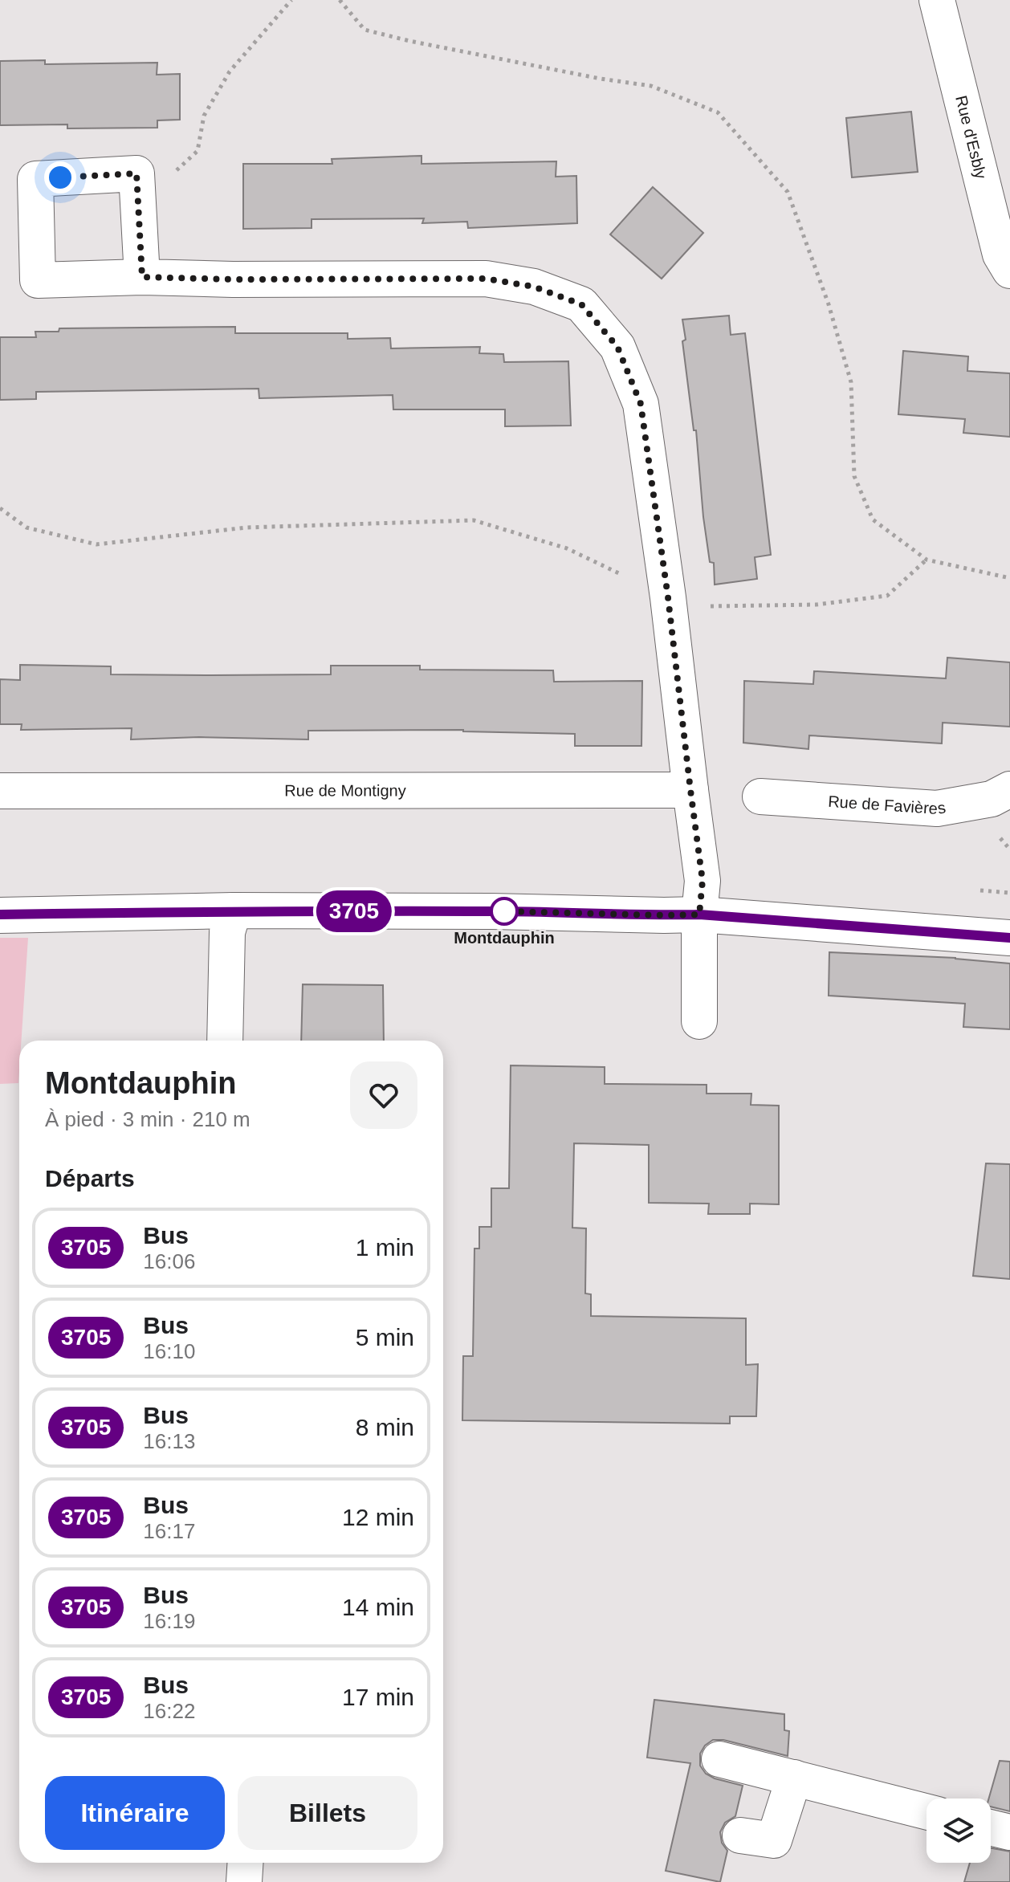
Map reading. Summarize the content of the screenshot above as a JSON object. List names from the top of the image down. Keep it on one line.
{"streets":{"street":["Rue d'Esbly","Rue de Montigny","Rue de Favières"]},"places":["Montdauphin"],"lines":["bus line 3705"],"page":{"on_map":"3705","heading":[["Montdauphin","À pied · 3 min · 210 m"],"Départs"],"list":[{"mark":"3705","name":"Bus","note":"16:06","value":"1 min"},{"mark":"3705","name":"Bus","note":"16:10","value":"5 min"},{"mark":"3705","name":"Bus","note":"16:13","value":"8 min"},{"mark":"3705","name":"Bus","note":"16:17","value":"12 min"},{"mark":"3705","name":"Bus","note":"16:19","value":"14 min"},{"mark":"3705","name":"Bus","note":"16:22","value":"17 min"}],"buttons":["Itinéraire","Billets"]}}
